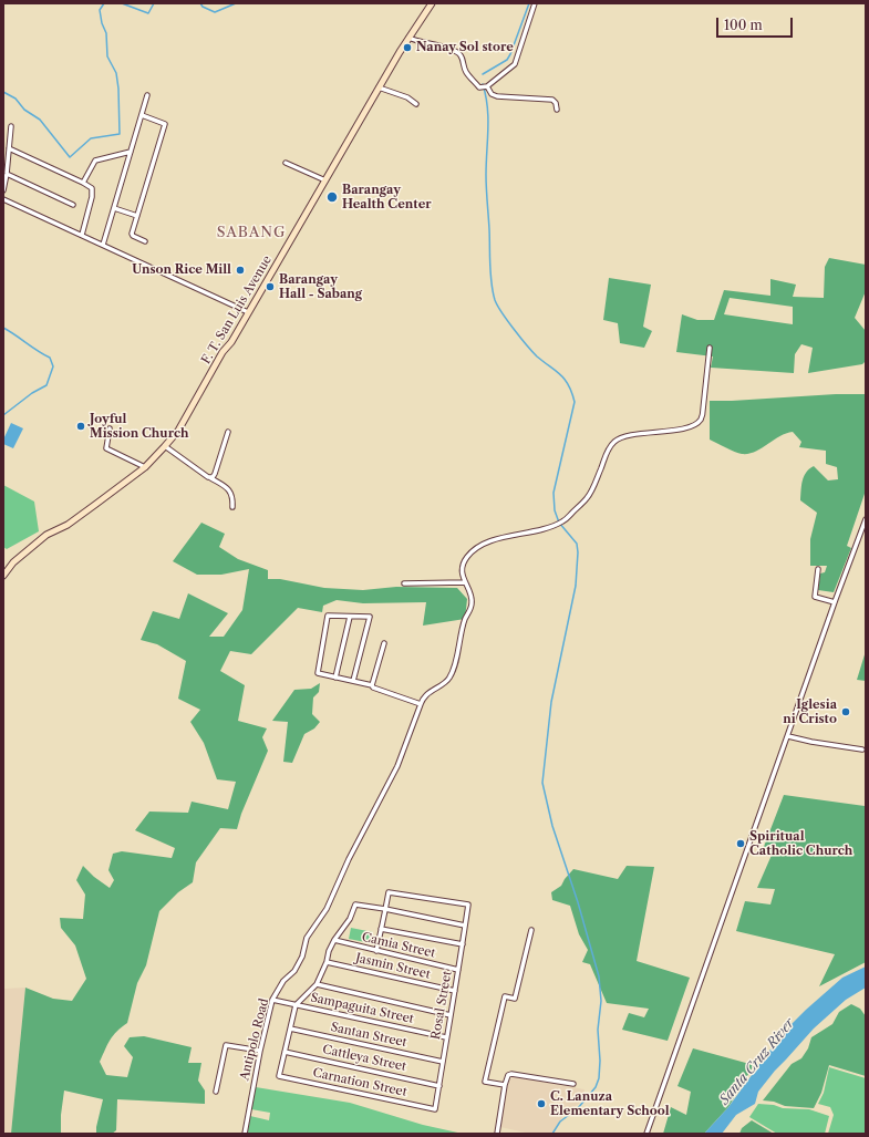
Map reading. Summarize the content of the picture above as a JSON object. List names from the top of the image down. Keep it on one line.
{"streets":{"main road":["F. T. San Luis Avenue"],"street":["Camia Street","Jasmin Street","Rosal Street","Sampaguita Street","Santan Street","Antipolo Road","Cattleya Street","Carnation Street"]},"crossings":[["Camia Street","Rosal Street"],["Jasmin Street","Rosal Street"],["Rosal Street","Sampaguita Street"],["Rosal Street","Santan Street"],["Rosal Street","Cattleya Street"],["Rosal Street","Carnation Street"],["Sampaguita Street","Antipolo Road"],["Cattleya Street","Carnation Street"]],"districts":["SABANG"],"water":["Santa Cruz River"],"places":["Nanay Sol store","Barangay Health Center","Unson Rice Mill","Barangay Hall - Sabang","Joyful Mission Church","Iglesia ni Cristo","Spiritual Catholic Church","C. Lanuza Elementary School"],"scale_bar":"100 m"}
